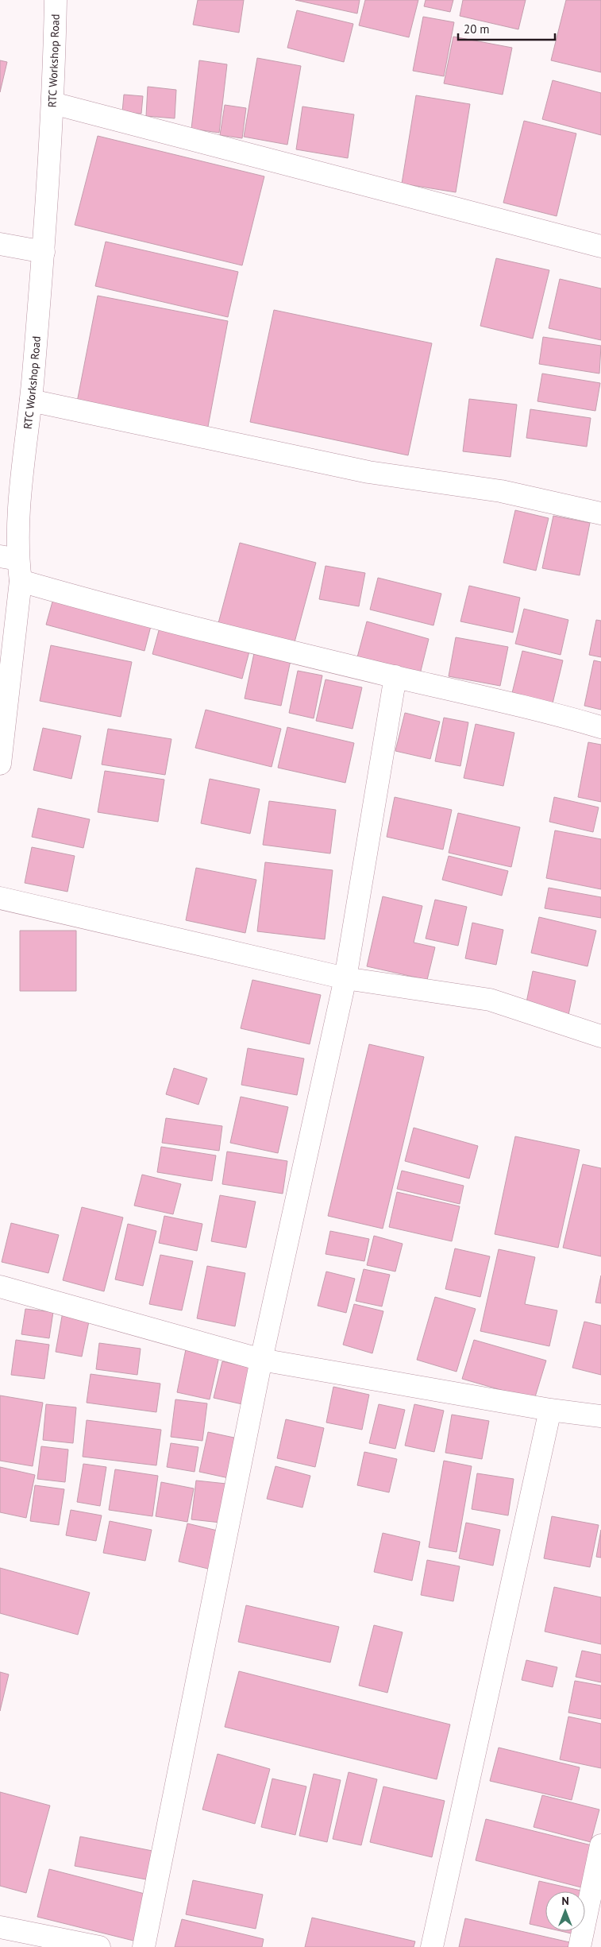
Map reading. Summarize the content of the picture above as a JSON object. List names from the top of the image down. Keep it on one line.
{"streets":{"street":["RTC Workshop Road"]},"scale_bar":"20 m","north":"top"}
